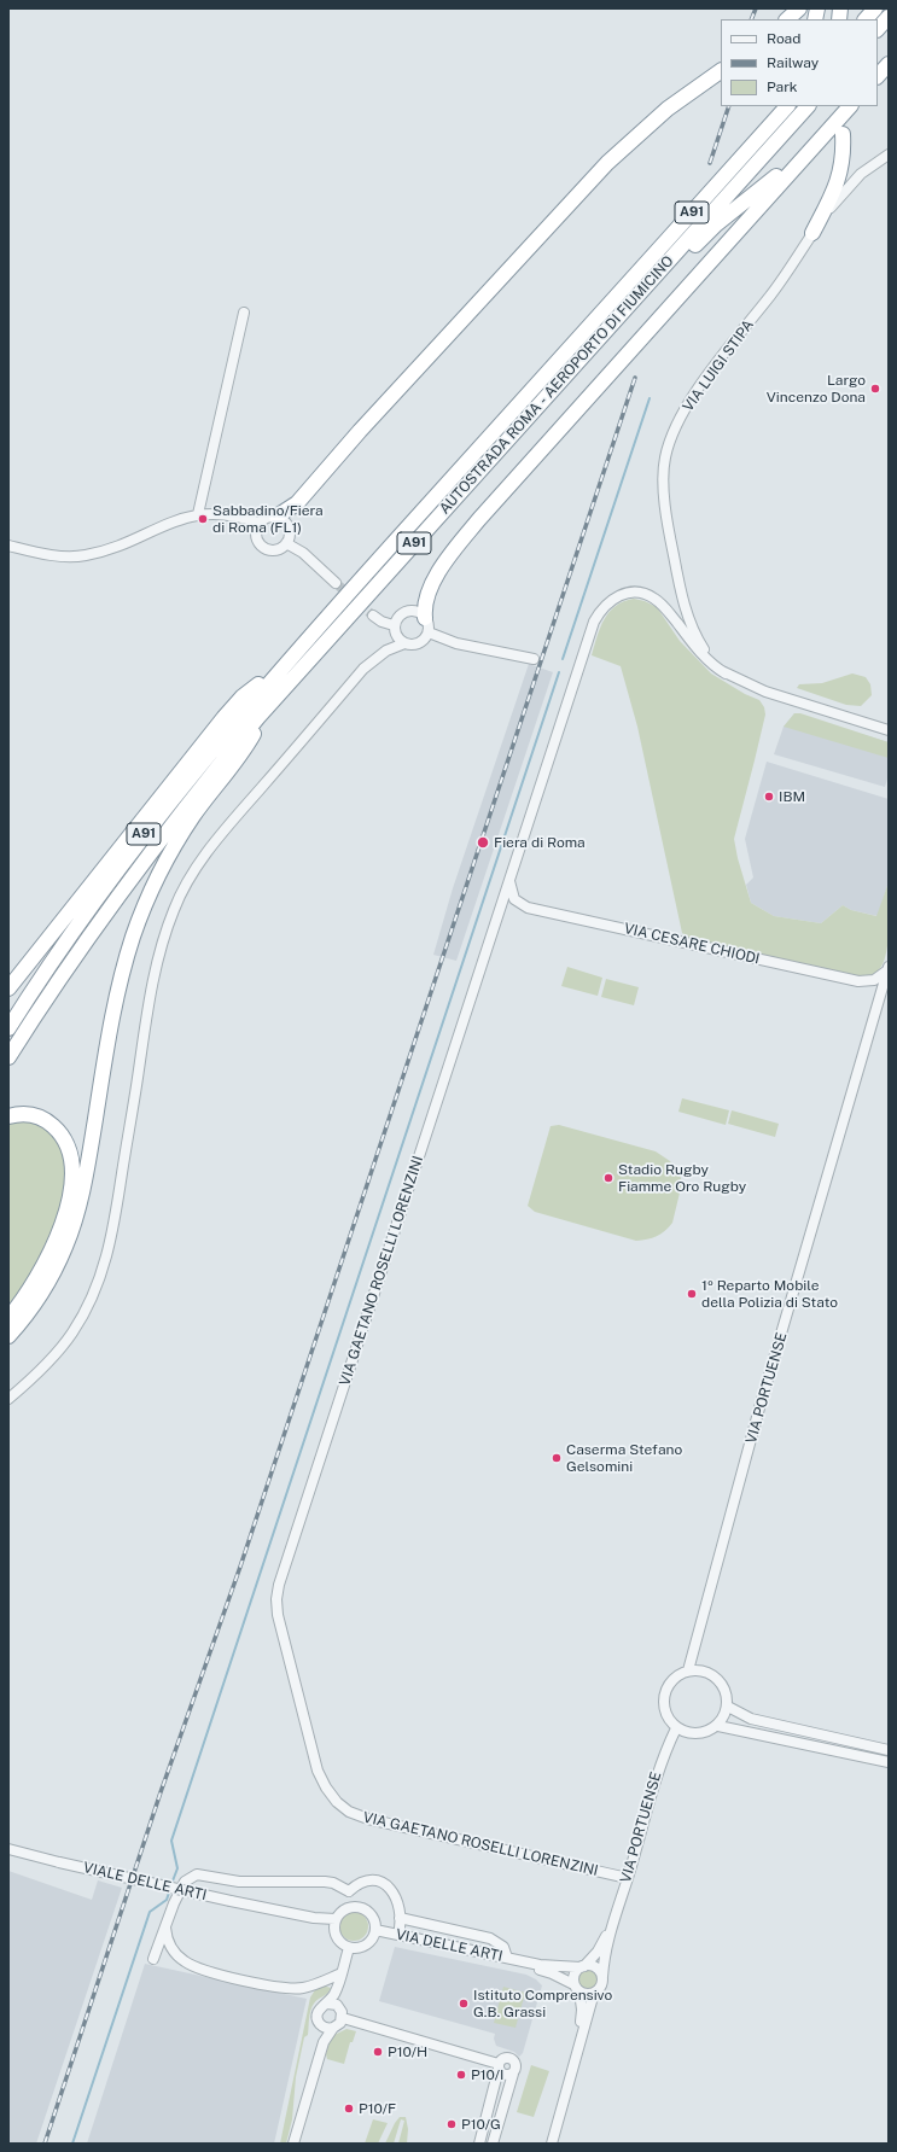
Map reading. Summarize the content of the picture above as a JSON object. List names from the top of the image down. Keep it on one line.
{"streets":{"highway":["A91","AUTOSTRADA ROMA - AEROPORTO DI FIUMICINO"],"street":["VIA LUIGI STIPA","VIA CESARE CHIODI","VIA GAETANO ROSELLI LORENZINI","VIA PORTUENSE","VIALE DELLE ARTI","VIA DELLE ARTI"]},"crossings":[["VIA LUIGI STIPA","VIA GAETANO ROSELLI LORENZINI"],["VIA CESARE CHIODI","VIA GAETANO ROSELLI LORENZINI"],["VIA CESARE CHIODI","VIA PORTUENSE"],["VIA GAETANO ROSELLI LORENZINI","VIA PORTUENSE"],["VIALE DELLE ARTI","VIA DELLE ARTI"]],"places":["Largo Vincenzo Dona","Sabbadino/Fiera di Roma (FL1)","IBM","Fiera di Roma","Stadio Rugby Fiamme Oro Rugby","1º Reparto Mobile della Polizia di Stato","Caserma Stefano Gelsomini","Istituto Comprensivo G.B. Grassi","P10/H","P10/I","P10/F","P10/G"],"legend":["Road","Railway","Park"]}
